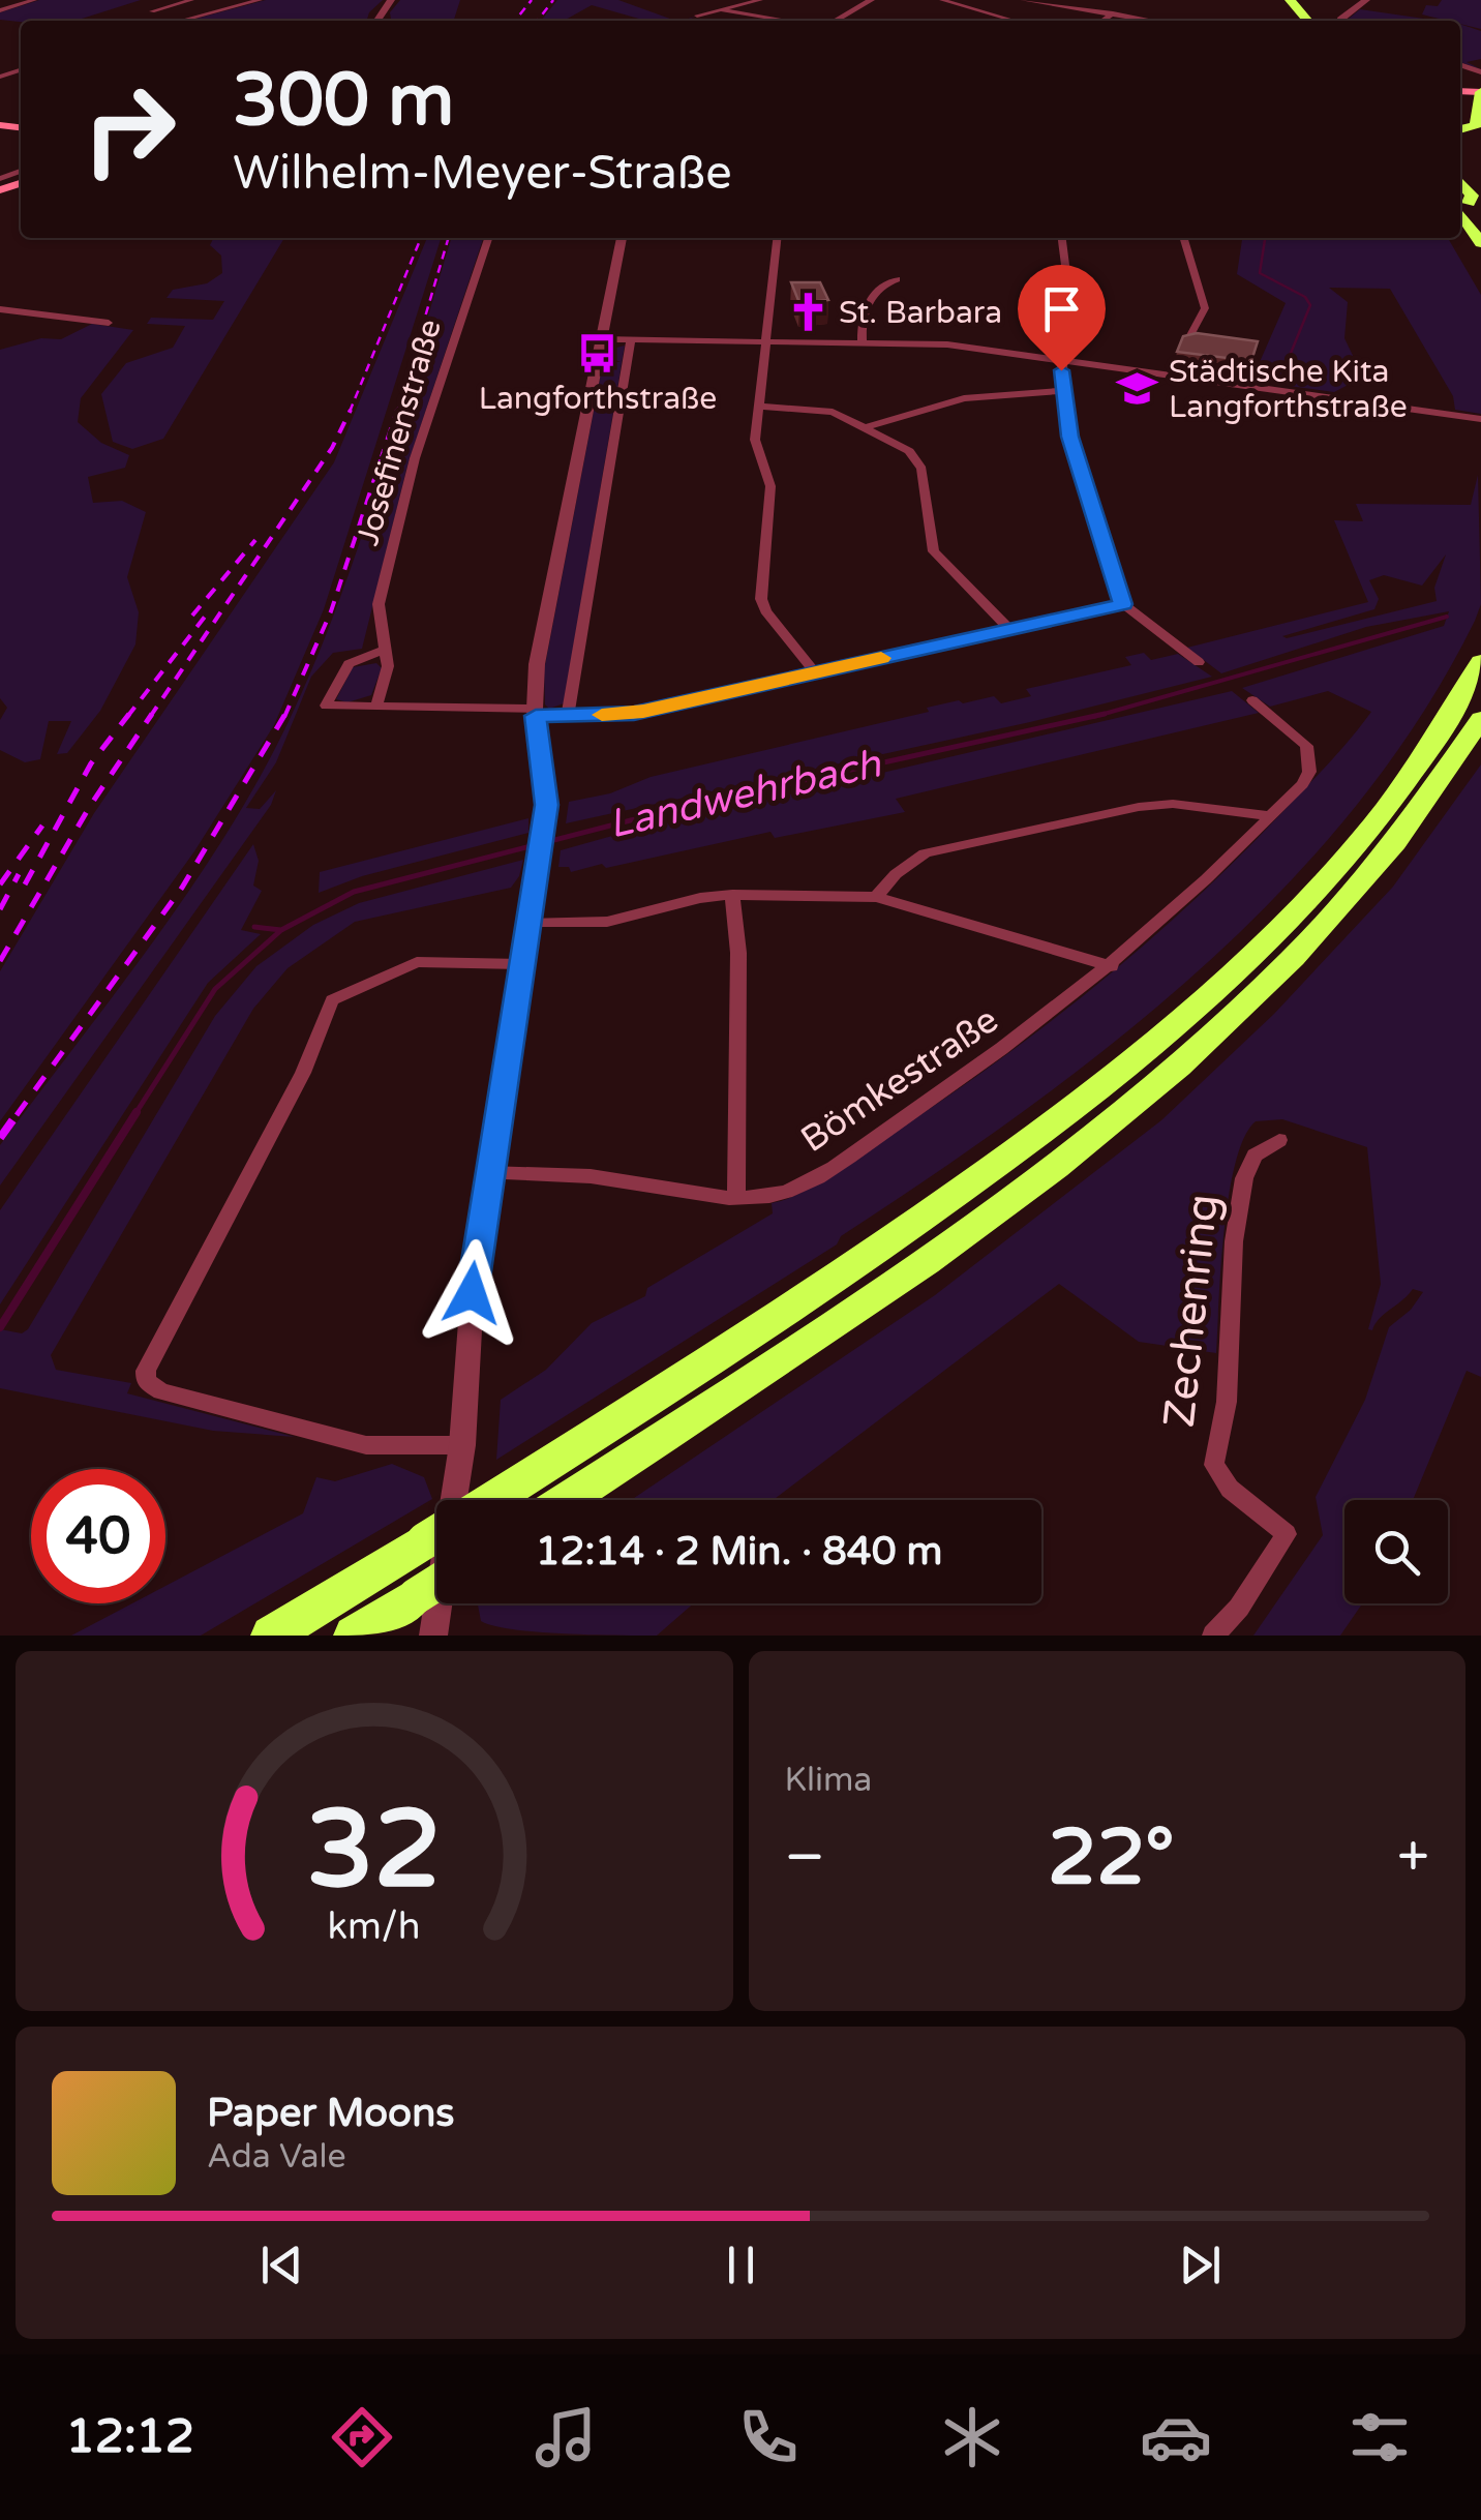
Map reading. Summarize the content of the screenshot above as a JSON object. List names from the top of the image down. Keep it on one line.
{"streets":{"street":["Josefinenstraße","Bömkestraße","Zechenring"]},"water":["Landwehrbach"],"places":{"church":["St. Barbara"],"bus stop":["Langforthstraße"],"school or university":["Städtische Kita Langforthstraße"]},"page":{"turn":["300 m","Wilhelm-Meyer-Straße"],"limit":"40","trip":"12:14 · 2 Min. · 840 m","tile":"Klima","heat":["−","22°","+"],"song":["Paper Moons","Ada Vale"],"tabs":"12:12","gauge":["32","km/h"]}}
